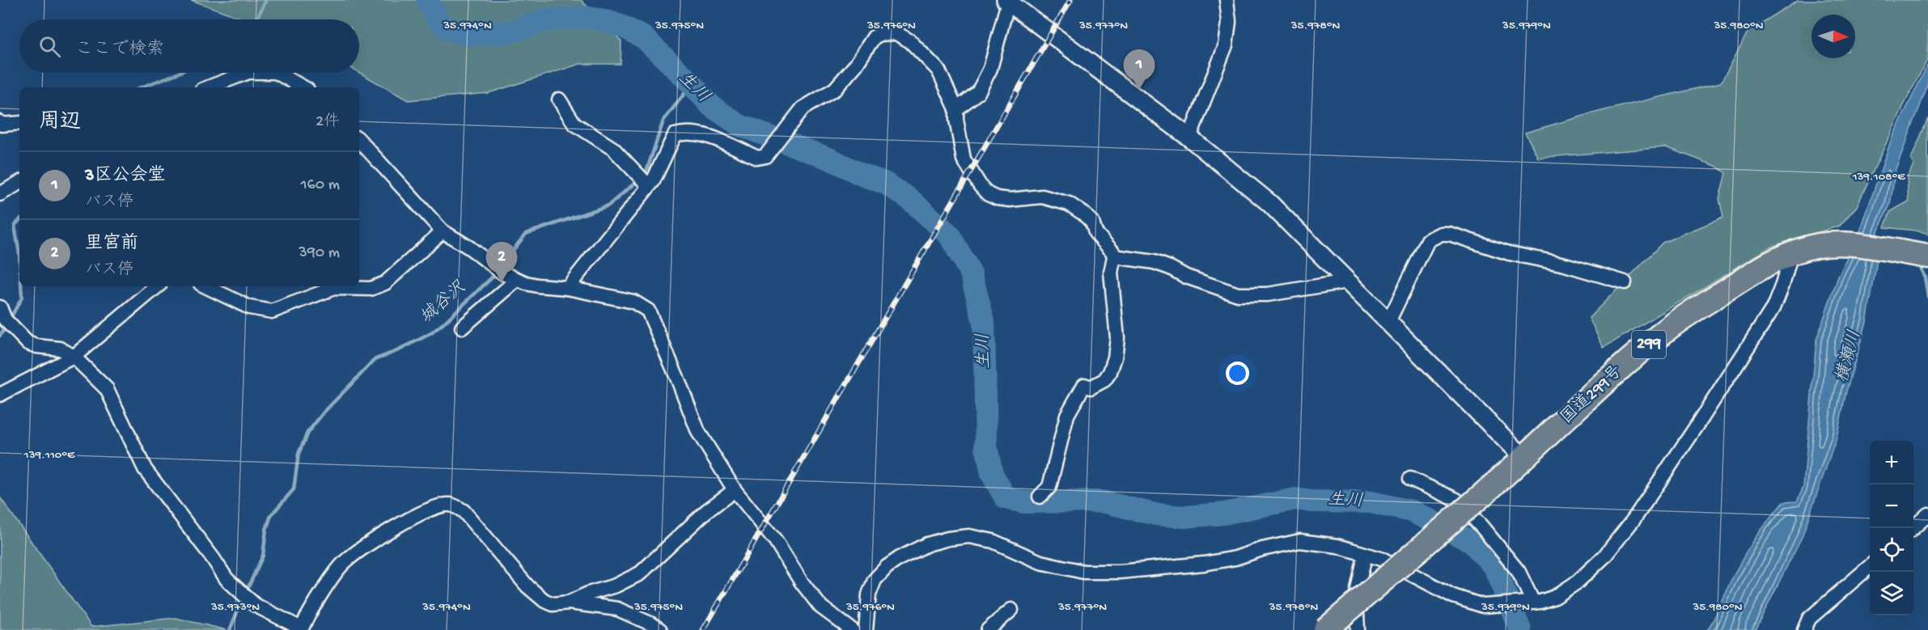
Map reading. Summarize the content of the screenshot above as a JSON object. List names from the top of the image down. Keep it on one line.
{"streets":{"highway":["299","国道299号"]},"water":["生川","城谷沢","横瀬川"],"north":"right","page":{"search":"ここで検索","pins":["1","2"],"heading":["周辺","2件"],"list":[{"mark":"1","name":"3区公会堂","note":"バス停","value":"160 m"},{"mark":"2","name":"里宮前","note":"バス停","value":"390 m"}],"map_buttons":["+","−"]},"coordinates":["35.974°N","35.975°N","35.976°N","35.977°N","35.978°N","35.979°N","35.980°N","139.108°E","139.110°E","35.973°N"]}
